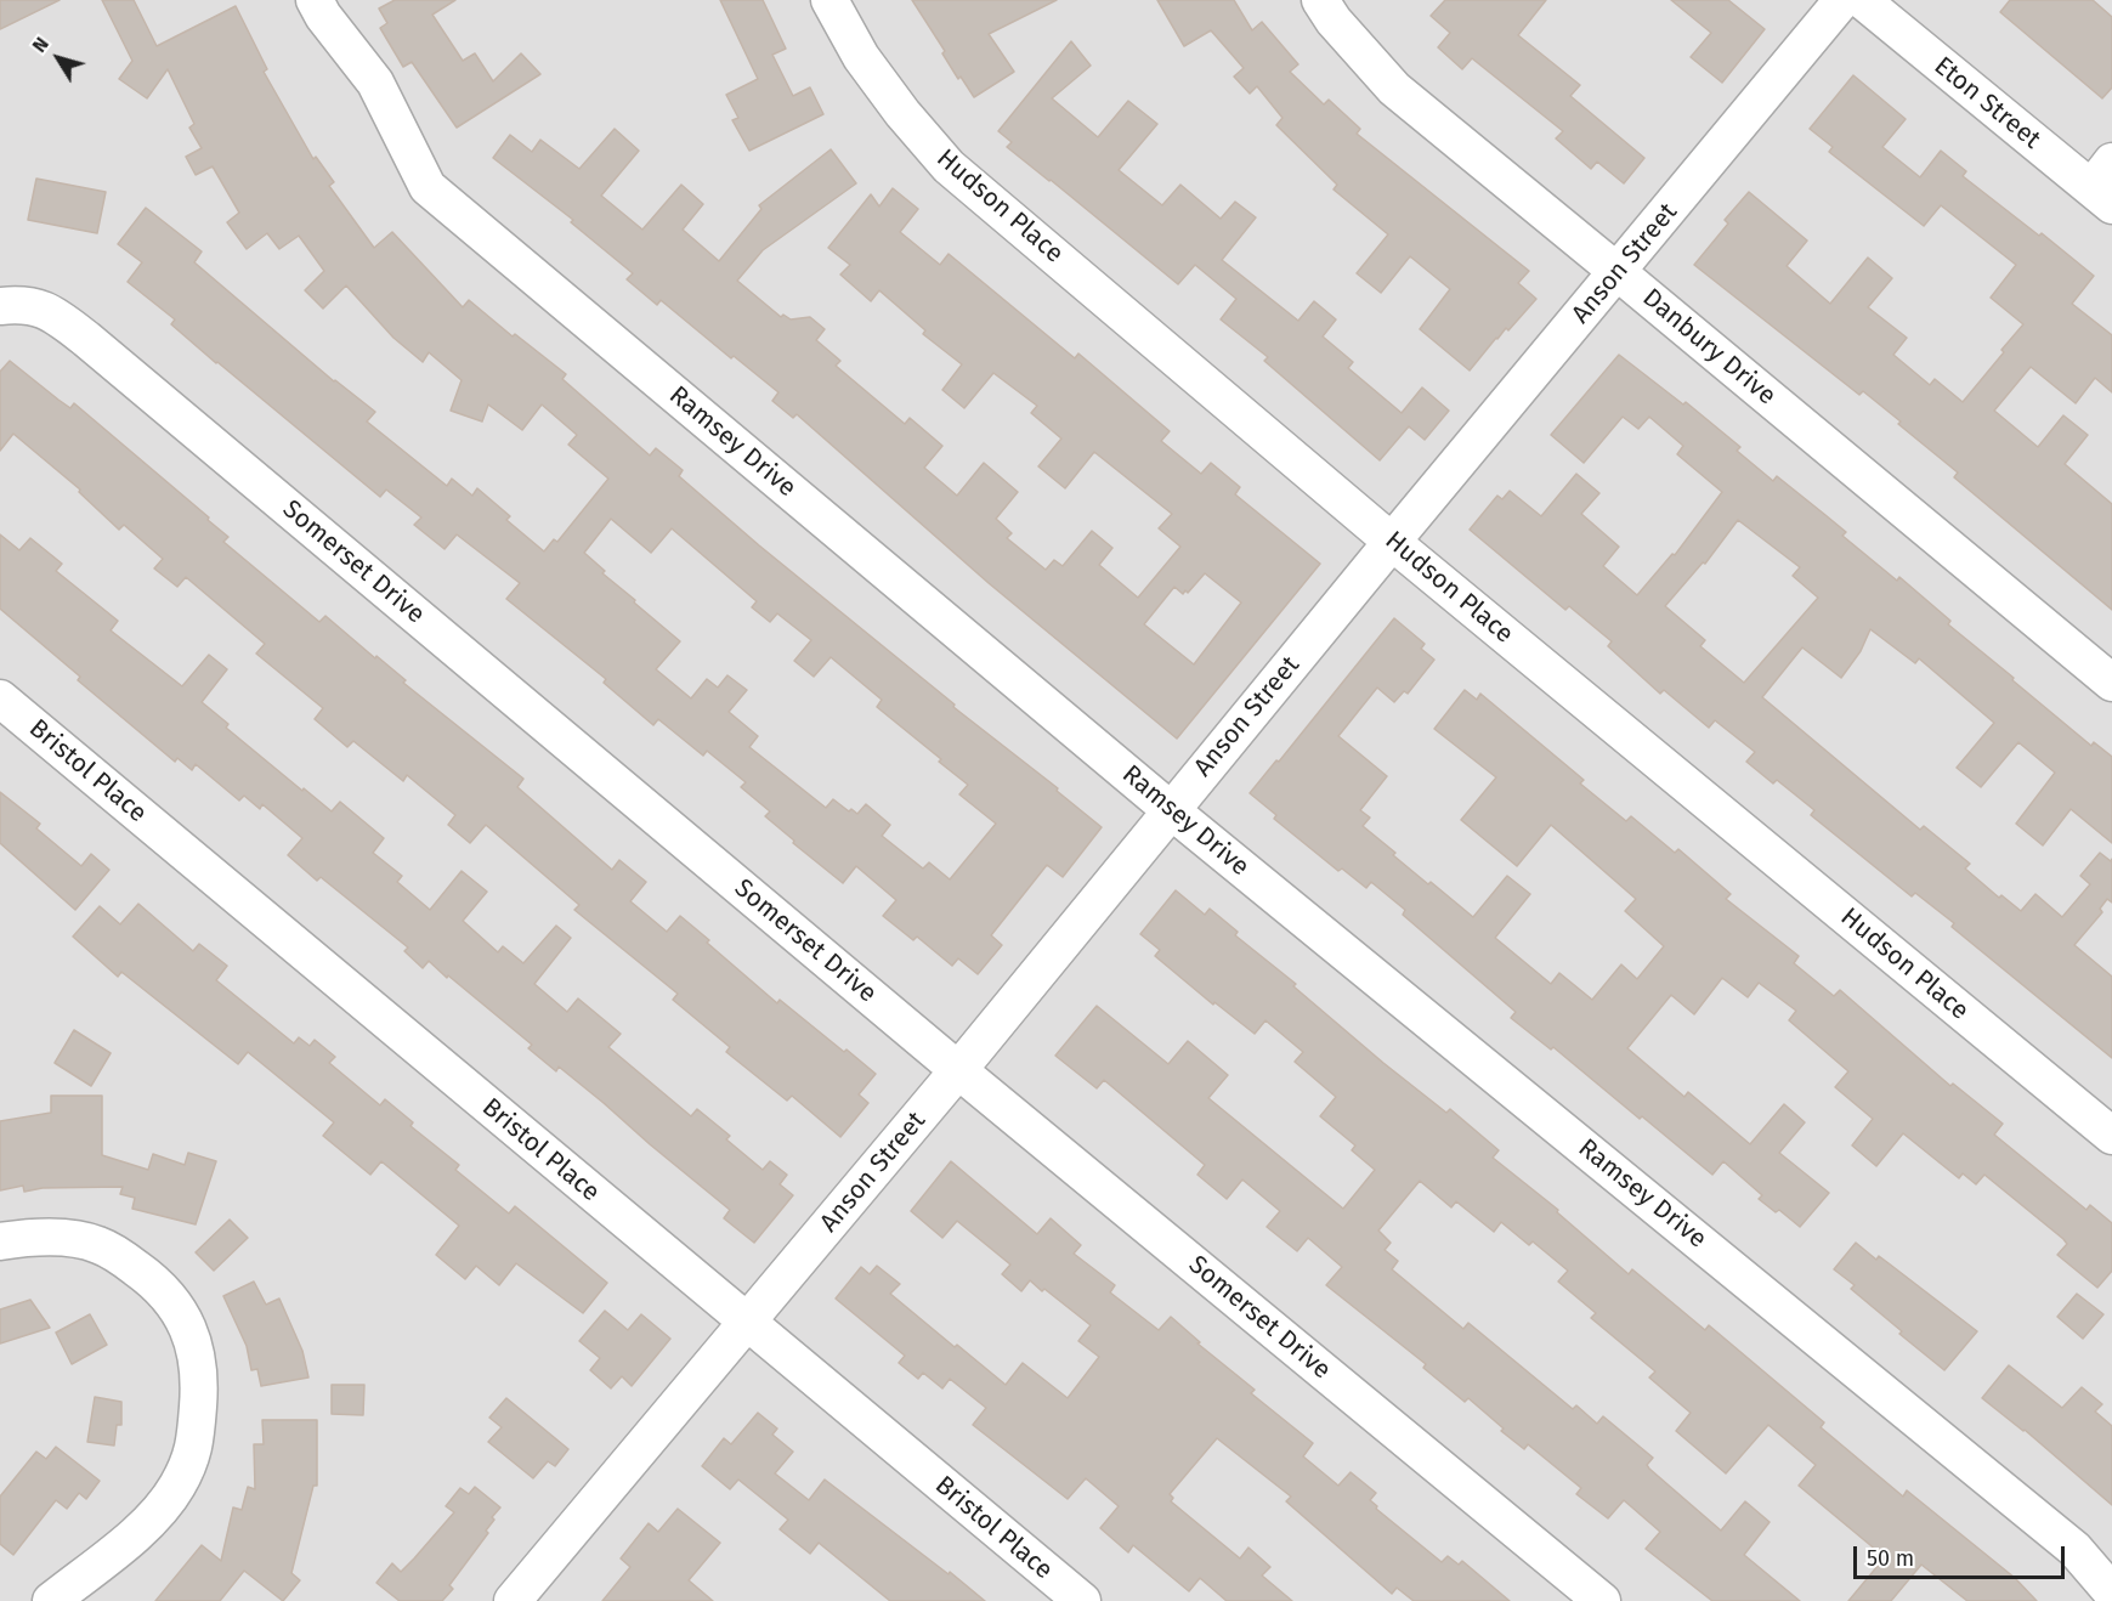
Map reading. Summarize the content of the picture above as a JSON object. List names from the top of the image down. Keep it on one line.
{"streets":{"street":["Eton Street","Hudson Place","Anson Street","Danbury Drive","Ramsey Drive","Somerset Drive","Bristol Place"]},"crossings":[["Hudson Place","Anson Street"],["Anson Street","Danbury Drive"],["Anson Street","Ramsey Drive"],["Anson Street","Somerset Drive"],["Anson Street","Bristol Place"]],"scale_bar":"50 m","north":"top left"}
